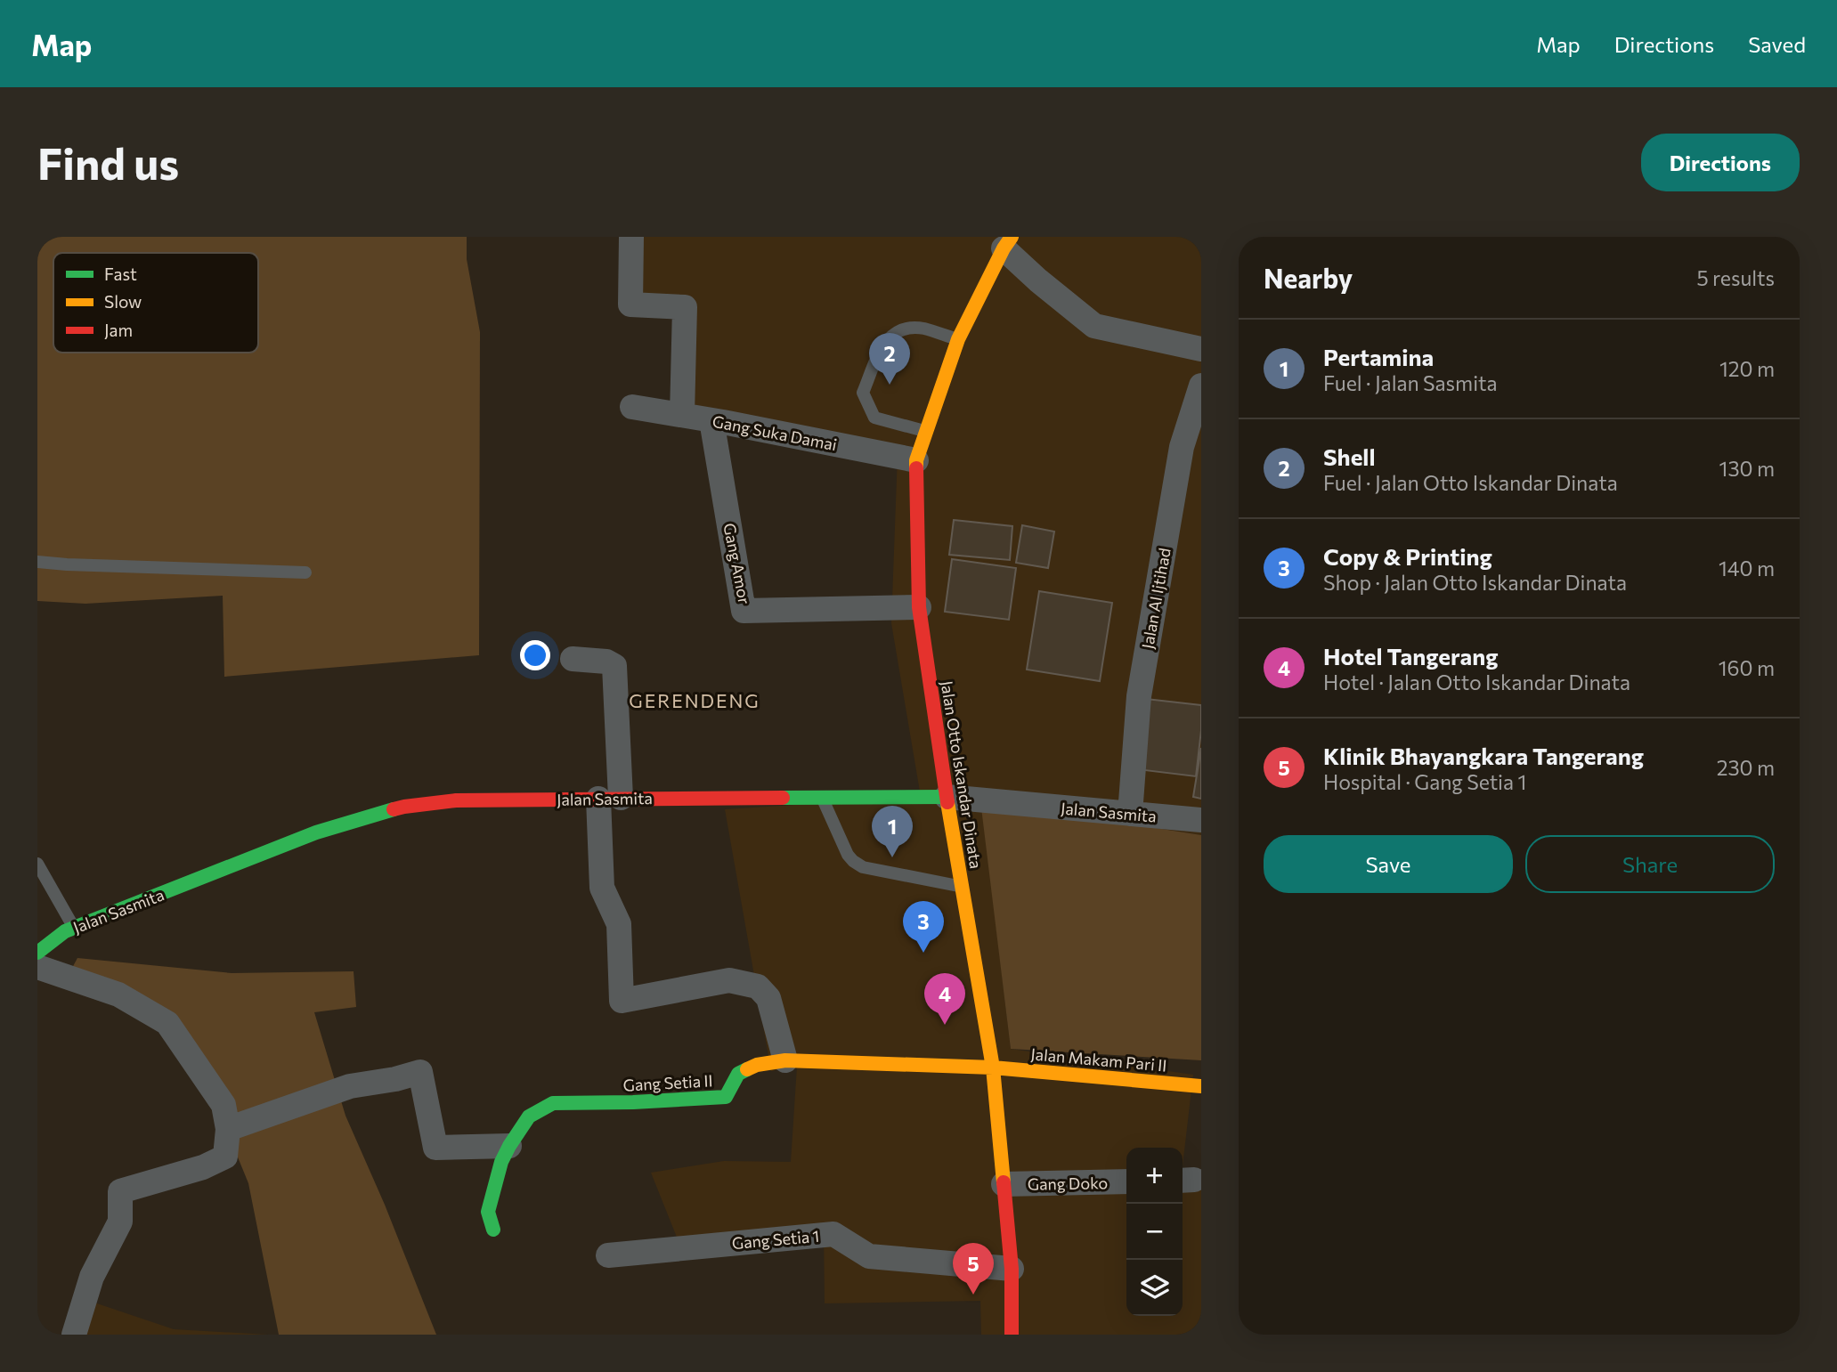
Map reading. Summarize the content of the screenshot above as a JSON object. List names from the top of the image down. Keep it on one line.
{"streets":{"main road":["Jalan Otto Iskandar Dinata","Jalan Sasmita","Jalan Makam Pari II","Gang Setia II"],"street":["Gang Suka Damai","Gang Amor","Jalan Al Ijtihad","Gang Doko","Gang Setia 1"]},"crossings":[["Gang Suka Damai","Gang Amor"],["Gang Suka Damai","Jalan Otto Iskandar Dinata"],["Gang Amor","Jalan Otto Iskandar Dinata"],["Jalan Al Ijtihad","Jalan Sasmita"],["Jalan Otto Iskandar Dinata","Jalan Sasmita"],["Jalan Otto Iskandar Dinata","Jalan Makam Pari II"],["Jalan Otto Iskandar Dinata","Gang Setia II"],["Jalan Otto Iskandar Dinata","Gang Doko"],["Jalan Otto Iskandar Dinata","Gang Setia 1"],["Jalan Makam Pari II","Gang Setia II"]],"districts":["GERENDENG"],"legend":["Fast","Slow","Jam"],"page":{"header":"Map","nav":["Map","Directions","Saved"],"buttons":["Directions",["Save","Share"]],"title":"Find us","heading":["Nearby","5 results"],"list":[{"mark":"1","name":"Pertamina","note":"Fuel · Jalan Sasmita","value":"120 m"},{"mark":"2","name":"Shell","note":"Fuel · Jalan Otto Iskandar Dinata","value":"130 m"},{"mark":"3","name":"Copy & Printing","note":"Shop · Jalan Otto Iskandar Dinata","value":"140 m"},{"mark":"4","name":"Hotel Tangerang","note":"Hotel · Jalan Otto Iskandar Dinata","value":"160 m"},{"mark":"5","name":"Klinik Bhayangkara Tangerang","note":"Hospital · Gang Setia 1","value":"230 m"}],"pins":["2","1","3","4","5"],"map_buttons":["+","−"]}}
